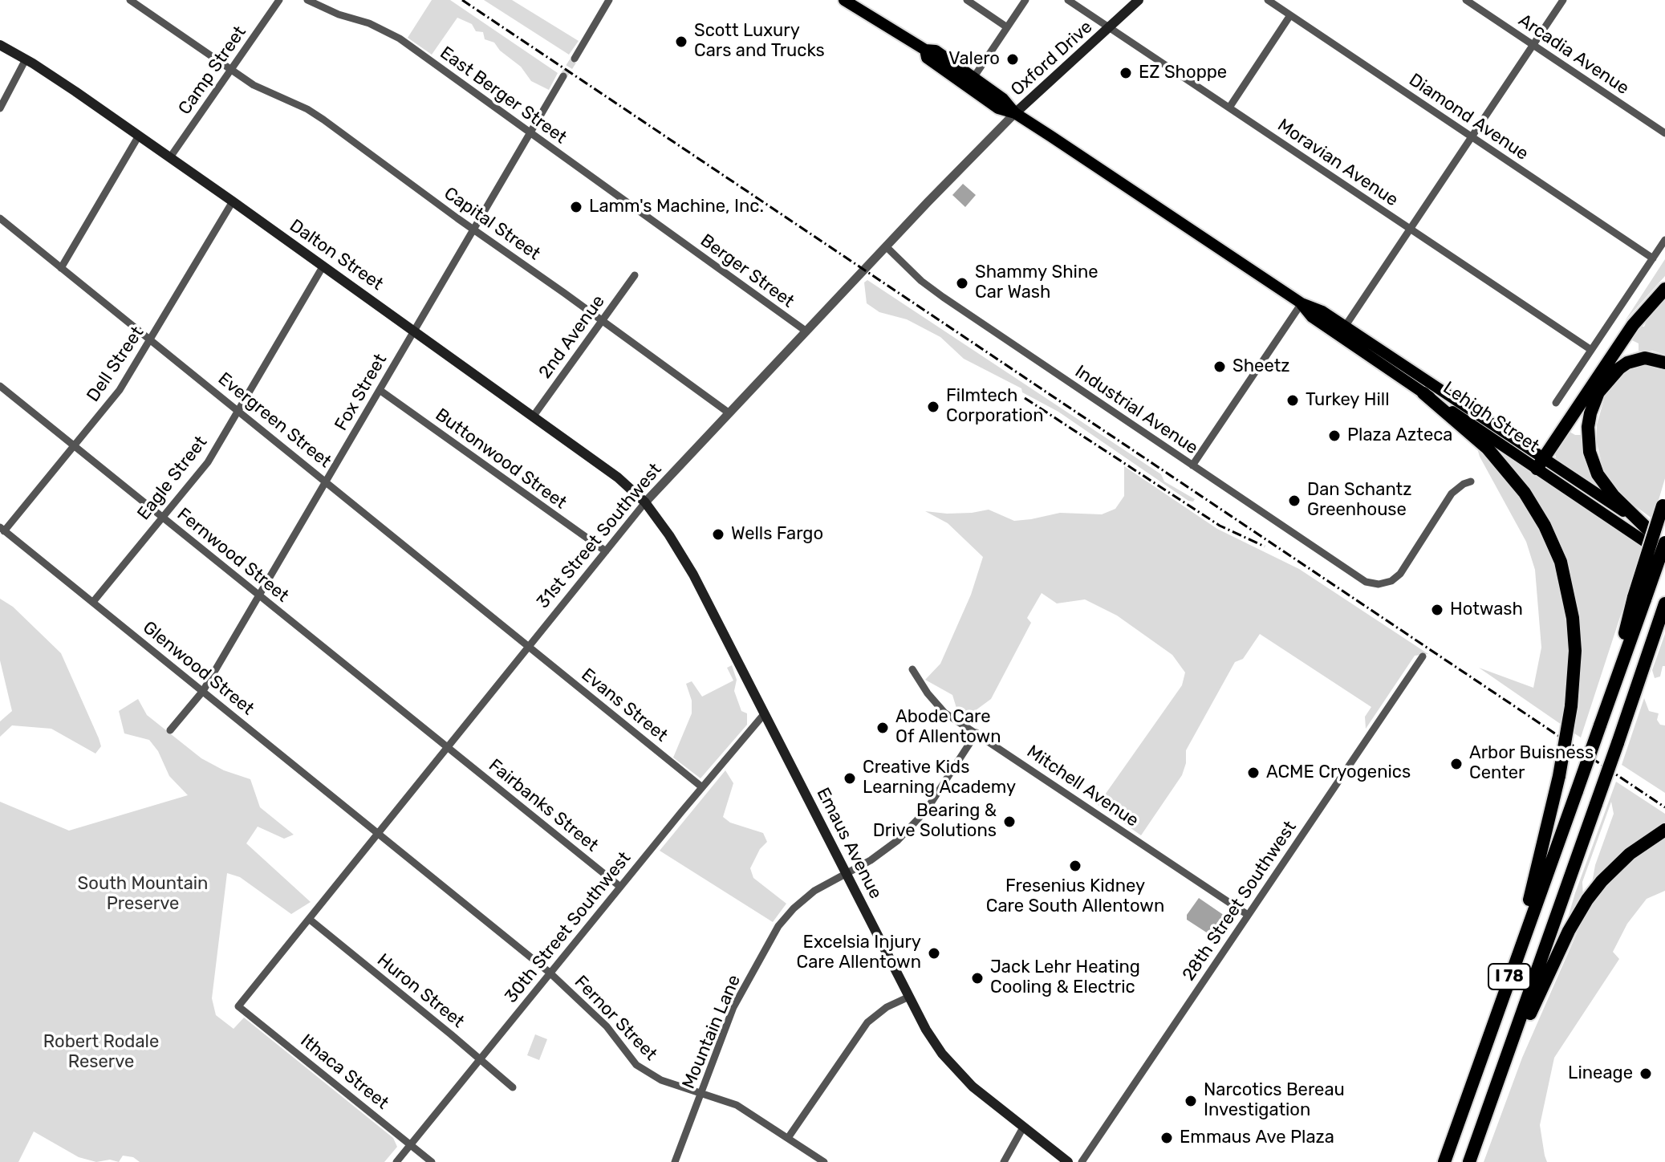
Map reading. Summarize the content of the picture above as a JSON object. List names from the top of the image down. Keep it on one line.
{"streets":{"highway":["Lehigh Street","I 78"],"main road":["Oxford Drive","Dalton Street","Emaus Avenue"],"street":["Arcadia Avenue","Camp Street","East Berger Street","Diamond Avenue","Moravian Avenue","Capital Street","Berger Street","2nd Avenue","Dell Street","Fox Street","Industrial Avenue","Evergreen Street","Buttonwood Street","Eagle Street","31st Street Southwest","Fernwood Street","Glenwood Street","Evans Street","Mitchell Avenue","Fairbanks Street","28th Street Southwest","30th Street Southwest","Huron Street","Fernor Street","Mountain Lane","Ithaca Street"]},"crossings":[["Oxford Drive","Moravian Avenue"],["Oxford Drive","Lehigh Street"],["Oxford Drive","31st Street Southwest"],["Camp Street","Capital Street"],["Camp Street","Dalton Street"],["East Berger Street","Berger Street"],["East Berger Street","Fox Street"],["Capital Street","2nd Avenue"],["Capital Street","Fox Street"],["Capital Street","31st Street Southwest"],["Dalton Street","2nd Avenue"],["Dalton Street","Dell Street"],["Dalton Street","Fox Street"],["Dalton Street","Eagle Street"],["Dalton Street","31st Street Southwest"],["Dalton Street","Emaus Avenue"],["Berger Street","31st Street Southwest"],["Dell Street","Evergreen Street"],["Dell Street","Fernwood Street"],["Dell Street","Glenwood Street"],["Fox Street","Evergreen Street"],["Fox Street","Buttonwood Street"],["Fox Street","Fernwood Street"],["Fox Street","Glenwood Street"],["Industrial Avenue","31st Street Southwest"],["Lehigh Street","31st Street Southwest"],["Evergreen Street","Eagle Street"],["Evergreen Street","31st Street Southwest"],["Evergreen Street","Evans Street"],["Buttonwood Street","31st Street Southwest"],["Eagle Street","Fernwood Street"],["Eagle Street","Glenwood Street"],["31st Street Southwest","Fernwood Street"],["31st Street Southwest","Glenwood Street"],["31st Street Southwest","Evans Street"],["31st Street Southwest","Fairbanks Street"],["31st Street Southwest","Emaus Avenue"],["31st Street Southwest","Huron Street"],["31st Street Southwest","Fernor Street"],["31st Street Southwest","Ithaca Street"],["Fernwood Street","Fairbanks Street"],["Glenwood Street","Fernor Street"],["Evans Street","30th Street Southwest"],["Mitchell Avenue","28th Street Southwest"],["Mitchell Avenue","Mountain Lane"],["Fairbanks Street","30th Street Southwest"],["Emaus Avenue","30th Street Southwest"],["Emaus Avenue","Mountain Lane"],["30th Street Southwest","Huron Street"],["30th Street Southwest","Fernor Street"],["30th Street Southwest","Ithaca Street"],["Fernor Street","Mountain Lane"]],"parks":["South Mountain Preserve","Robert Rodale Reserve"],"places":["Scott Luxury Cars and Trucks","Valero","EZ Shoppe","Lamm's Machine, Inc.","Shammy Shine Car Wash","Sheetz","Turkey Hill","Filmtech Corporation","Plaza Azteca","Dan Schantz Greenhouse","Wells Fargo","Hotwash","Abode Care Of Allentown","Arbor Buisness Center","ACME Cryogenics","Creative Kids Learning Academy","Bearing & Drive Solutions","Fresenius Kidney Care South Allentown","Excelsia Injury Care Allentown","Jack Lehr Heating Cooling & Electric","Lineage","Narcotics Bereau Investigation","Emmaus Ave Plaza"]}
